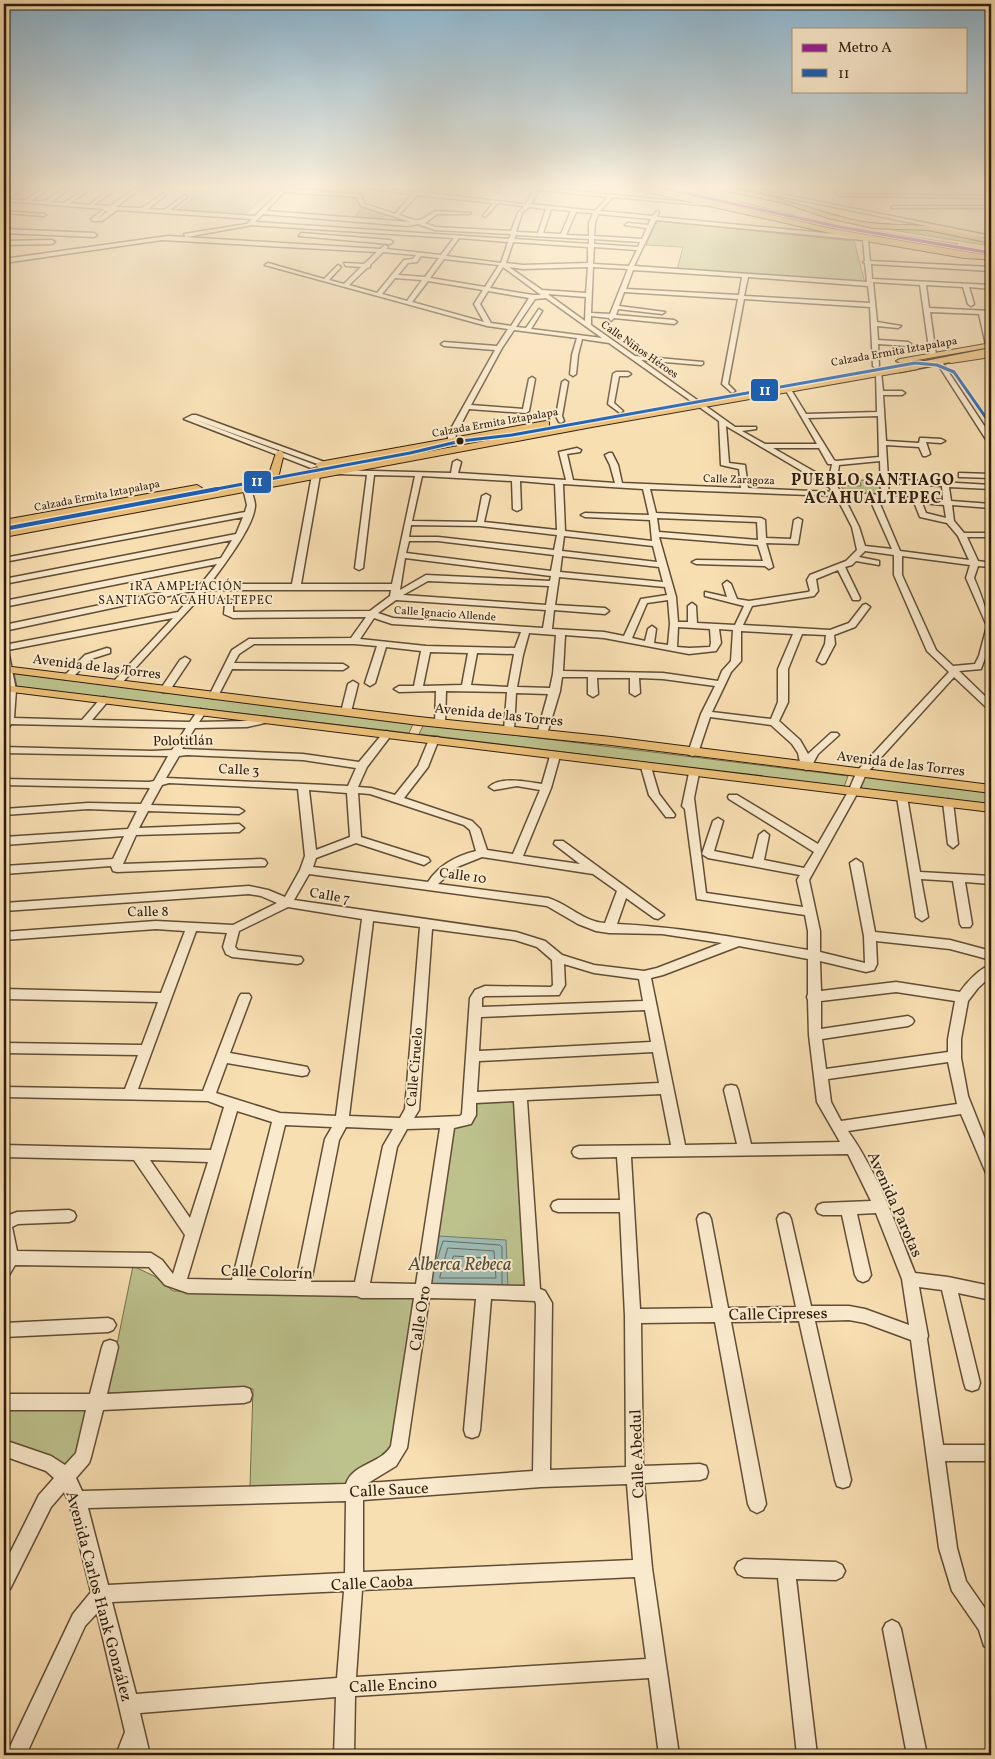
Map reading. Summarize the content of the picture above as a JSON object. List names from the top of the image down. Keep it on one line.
{"streets":{"main road":["Calzada Ermita Iztapalapa","Avenida de las Torres"],"street":["Calle Niños Héroes","Calle Zaragoza","Calle Ignacio Allende","Polotitlán","Calle 3","Calle 10","Calle 7","Calle 8","Calle Ciruelo","Avenida Parotas","Calle Colorín","Calle Cipreses","Calle Oro","Calle Abedul","Calle Sauce","Calle Caoba","Avenida Carlos Hank González","Calle Encino"]},"crossings":[["Calle Niños Héroes","Calzada Ermita Iztapalapa"],["Calzada Ermita Iztapalapa","Calle Zaragoza"],["Avenida de las Torres","Avenida Parotas"],["Calle 10","Calle 7"],["Calle 10","Avenida Parotas"],["Calle 7","Calle Ciruelo"],["Calle 7","Calle Oro"],["Calle Ciruelo","Calle Colorín"],["Avenida Parotas","Calle Cipreses"],["Calle Colorín","Calle Oro"],["Calle Cipreses","Calle Abedul"],["Calle Oro","Calle Sauce"],["Calle Abedul","Calle Sauce"],["Calle Abedul","Calle Caoba"],["Calle Abedul","Calle Encino"],["Calle Sauce","Avenida Carlos Hank González"],["Calle Caoba","Avenida Carlos Hank González"],["Avenida Carlos Hank González","Calle Encino"]],"districts":["PUEBLO SANTIAGO ACAHUALTEPEC","1RA AMPLIACIÓN SANTIAGO ACAHUALTEPEC"],"water":["Alberca Rebeca"],"lines":["transit line 11"],"legend":["Metro A","11"]}
